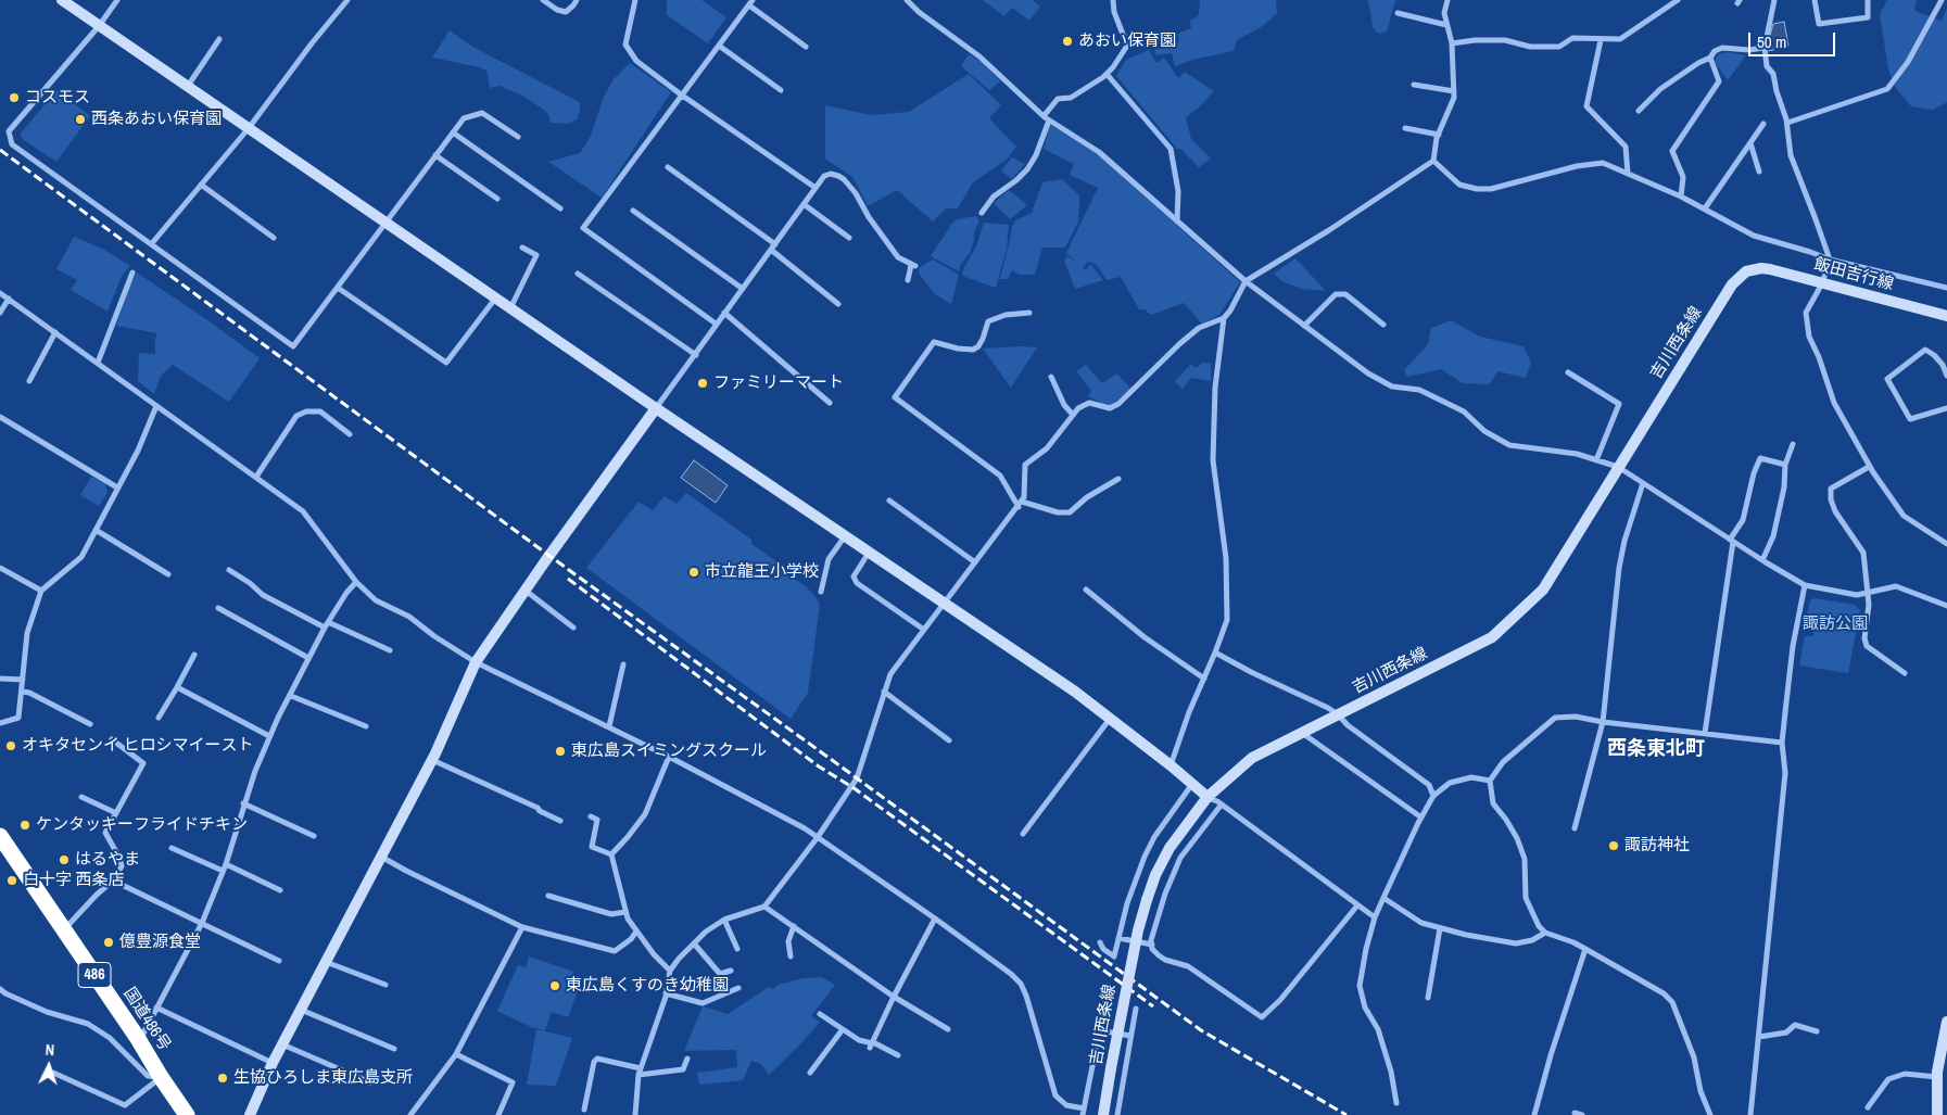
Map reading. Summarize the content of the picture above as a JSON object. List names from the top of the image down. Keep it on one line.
{"streets":{"highway":["486","国道486号"],"street":["飯田吉行線","吉川西条線"]},"crossings":[["飯田吉行線","吉川西条線"]],"districts":["西条東北町"],"parks":["諏訪公園"],"places":["あおい保育園","コスモス","西条あおい保育園","ファミリーマート","市立龍王小学校","オキタセンイ ヒロシマイースト","東広島スイミングスクール","ケンタッキーフライドチキン","諏訪神社","はるやま","白十字 西条店","億豊源食堂","東広島くすのき幼稚園","生協ひろしま東広島支所"],"scale_bar":"50 m","north":"top"}
